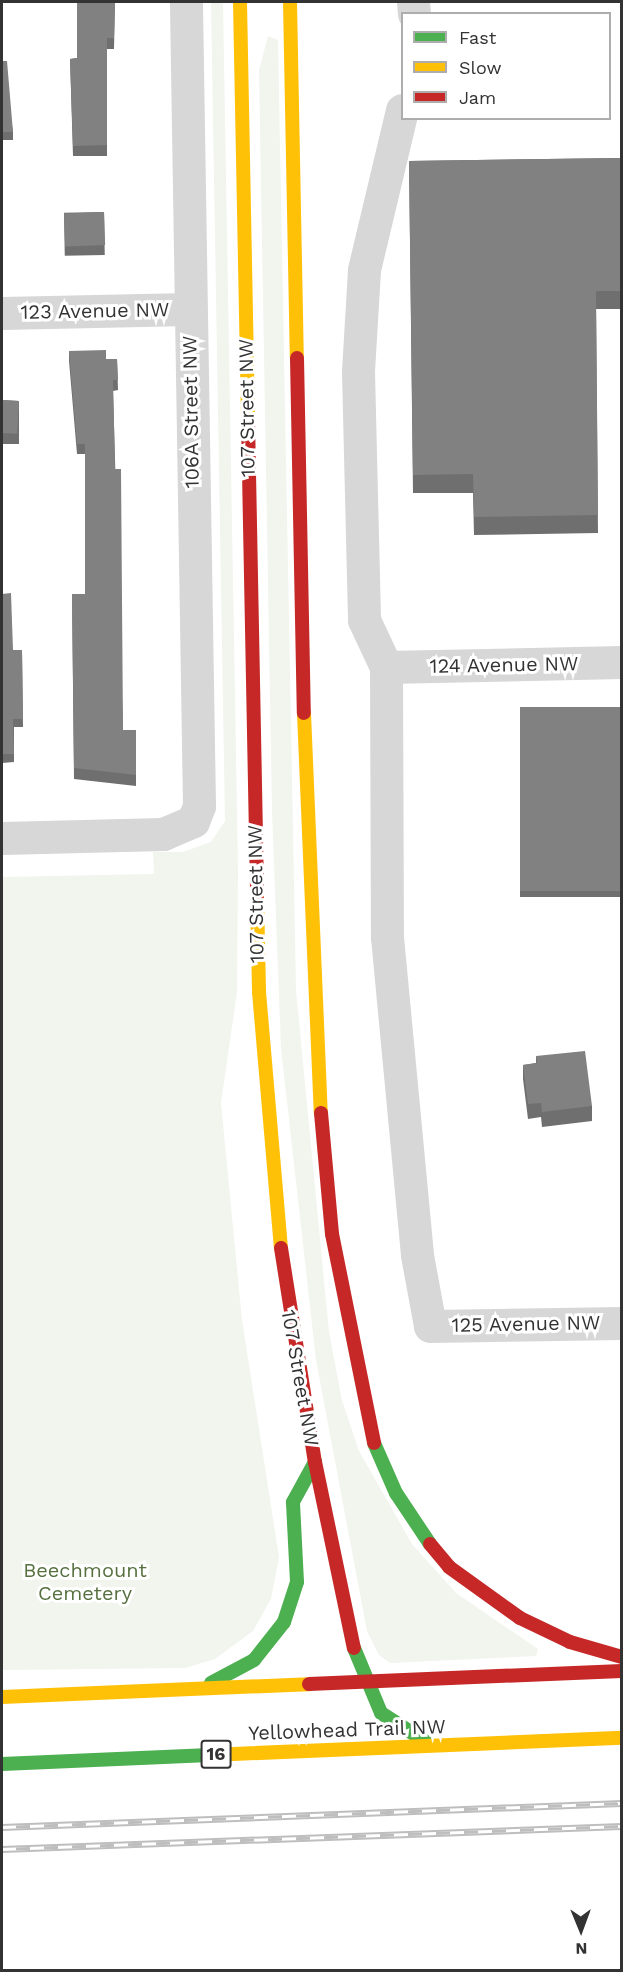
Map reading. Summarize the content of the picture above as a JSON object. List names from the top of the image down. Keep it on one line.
{"streets":{"main road":["107 Street NW","Yellowhead Trail NW","16"],"street":["123 Avenue NW","106A Street NW","124 Avenue NW","125 Avenue NW"]},"crossings":[["123 Avenue NW","106A Street NW"],["107 Street NW","Yellowhead Trail NW"],["124 Avenue NW","125 Avenue NW"]],"parks":["Beechmount Cemetery"],"legend":["Fast","Slow","Jam"],"north":"bottom"}
